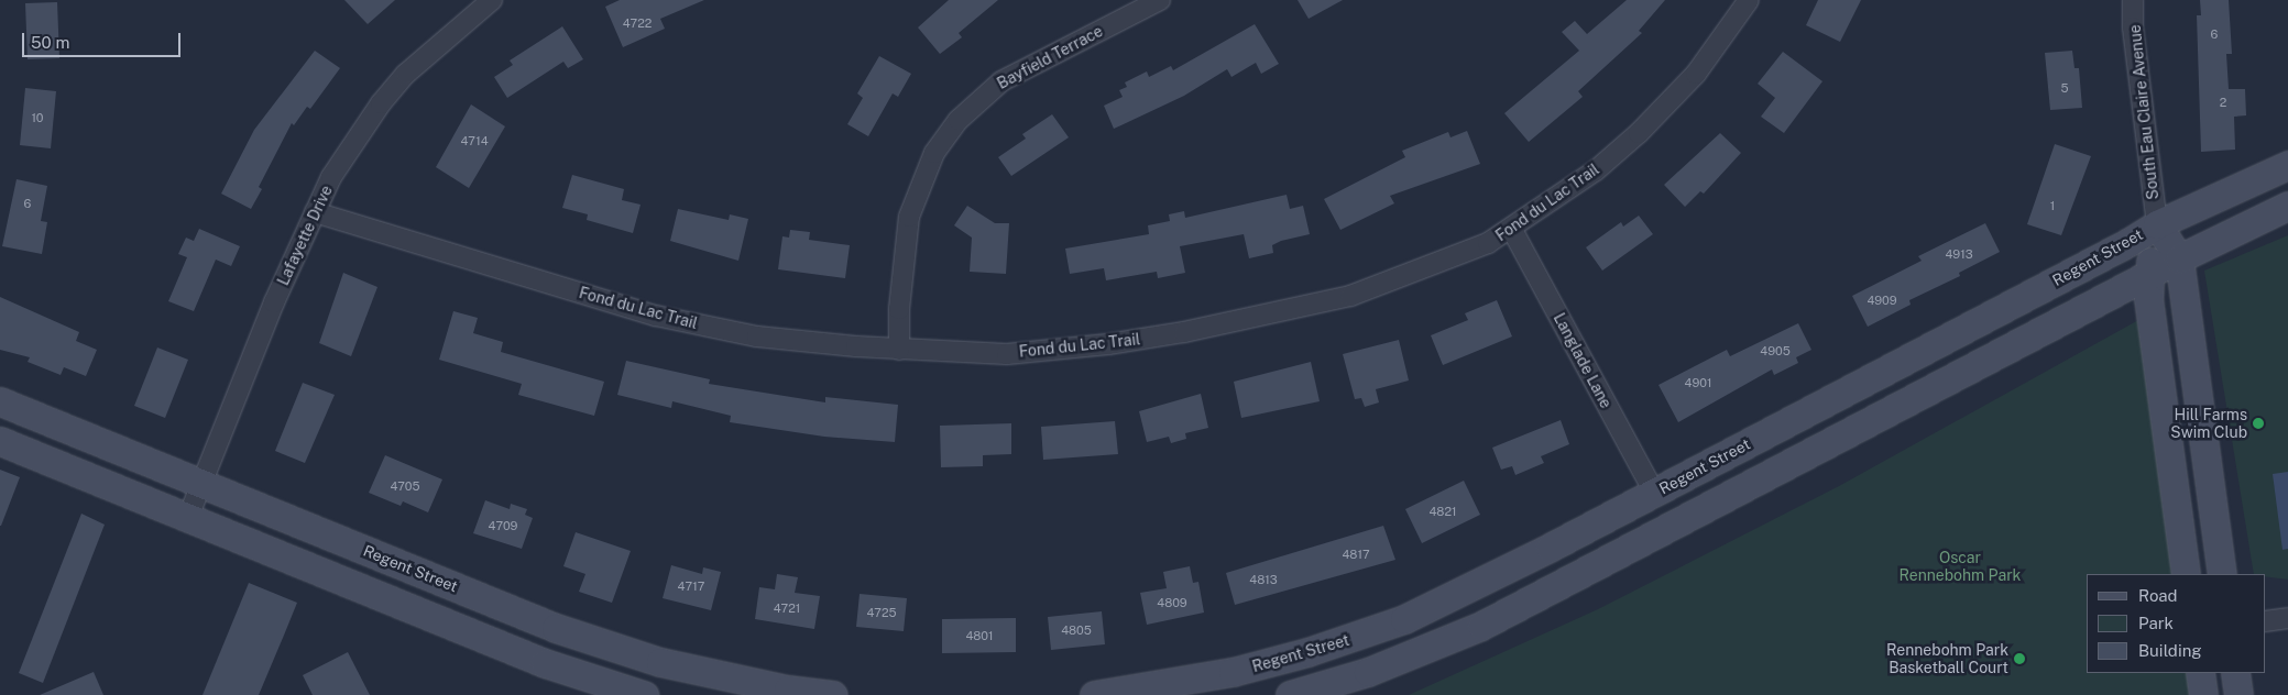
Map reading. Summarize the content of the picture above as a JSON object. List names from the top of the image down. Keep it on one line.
{"streets":{"street":["Bayfield Terrace","South Eau Claire Avenue","Fond du Lac Trail","Lafayette Drive","Regent Street","Langlade Lane"]},"crossings":[["Bayfield Terrace","Fond du Lac Trail"],["South Eau Claire Avenue","Regent Street"],["Fond du Lac Trail","Lafayette Drive"],["Fond du Lac Trail","Langlade Lane"],["Lafayette Drive","Regent Street"],["Regent Street","Langlade Lane"]],"parks":["Oscar Rennebohm Park"],"places":["Hill Farms Swim Club","Rennebohm Park Basketball Court"],"house_numbers":["4722","6","5","2","10","4714","6","1","4913","4909","4905","4901","4705","4821","4709","4817","4813","4717","4809","4721","4725","4805","4801"],"legend":["Road","Park","Building"],"scale_bar":"50 m"}
